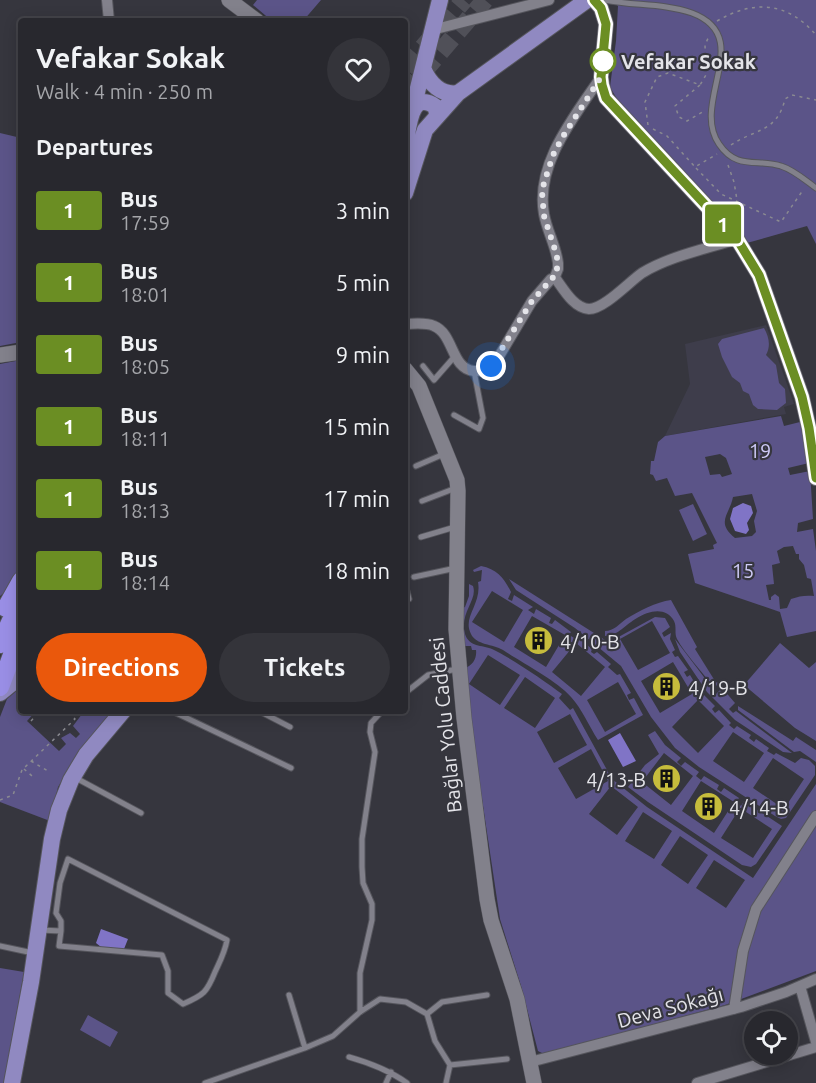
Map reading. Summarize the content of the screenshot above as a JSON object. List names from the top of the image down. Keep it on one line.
{"streets":{"street":["Bağlar Yolu Caddesi","Deva Sokağı"]},"crossings":[["Bağlar Yolu Caddesi","Deva Sokağı"]],"parks":["19","15"],"places":{"other":["Vefakar Sokak"],"building":["4/10-B","4/19-B","4/13-B","4/14-B"]},"lines":["bus line 1"],"page":{"on_map":"1","heading":[["Vefakar Sokak","Walk · 4 min · 250 m"],"Departures"],"list":[{"mark":"1","name":"Bus","note":"17:59","value":"3 min"},{"mark":"1","name":"Bus","note":"18:01","value":"5 min"},{"mark":"1","name":"Bus","note":"18:05","value":"9 min"},{"mark":"1","name":"Bus","note":"18:11","value":"15 min"},{"mark":"1","name":"Bus","note":"18:13","value":"17 min"},{"mark":"1","name":"Bus","note":"18:14","value":"18 min"}],"buttons":["Directions","Tickets"]}}
